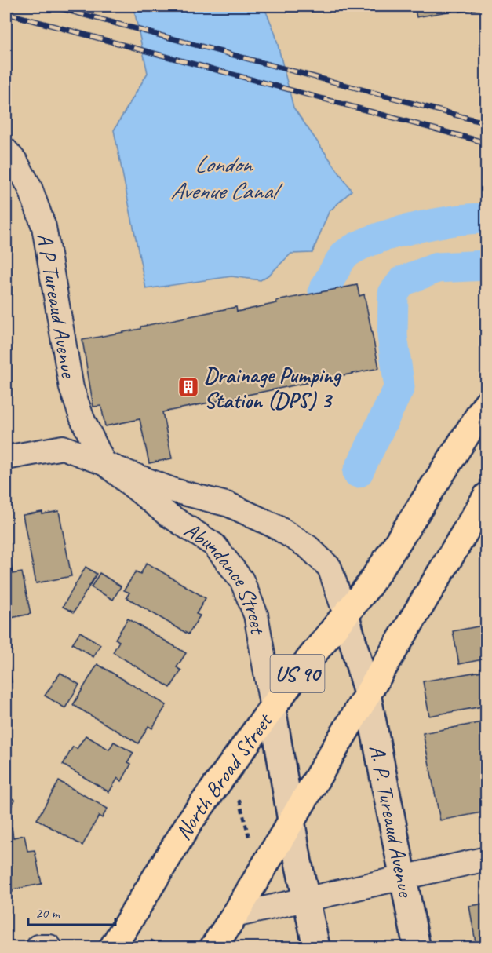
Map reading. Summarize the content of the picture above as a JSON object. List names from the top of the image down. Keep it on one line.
{"streets":{"main road":["US 90","North Broad Street"],"street":["A P Tureaud Avenue","Abundance Street","A. P. Tureaud Avenue"]},"crossings":[["A P Tureaud Avenue","Abundance Street"],["Abundance Street","North Broad Street"],["Abundance Street","A. P. Tureaud Avenue"]],"water":["London Avenue Canal"],"places":{"building":["Drainage Pumping Station (DPS) 3"]},"scale_bar":"20 m"}
